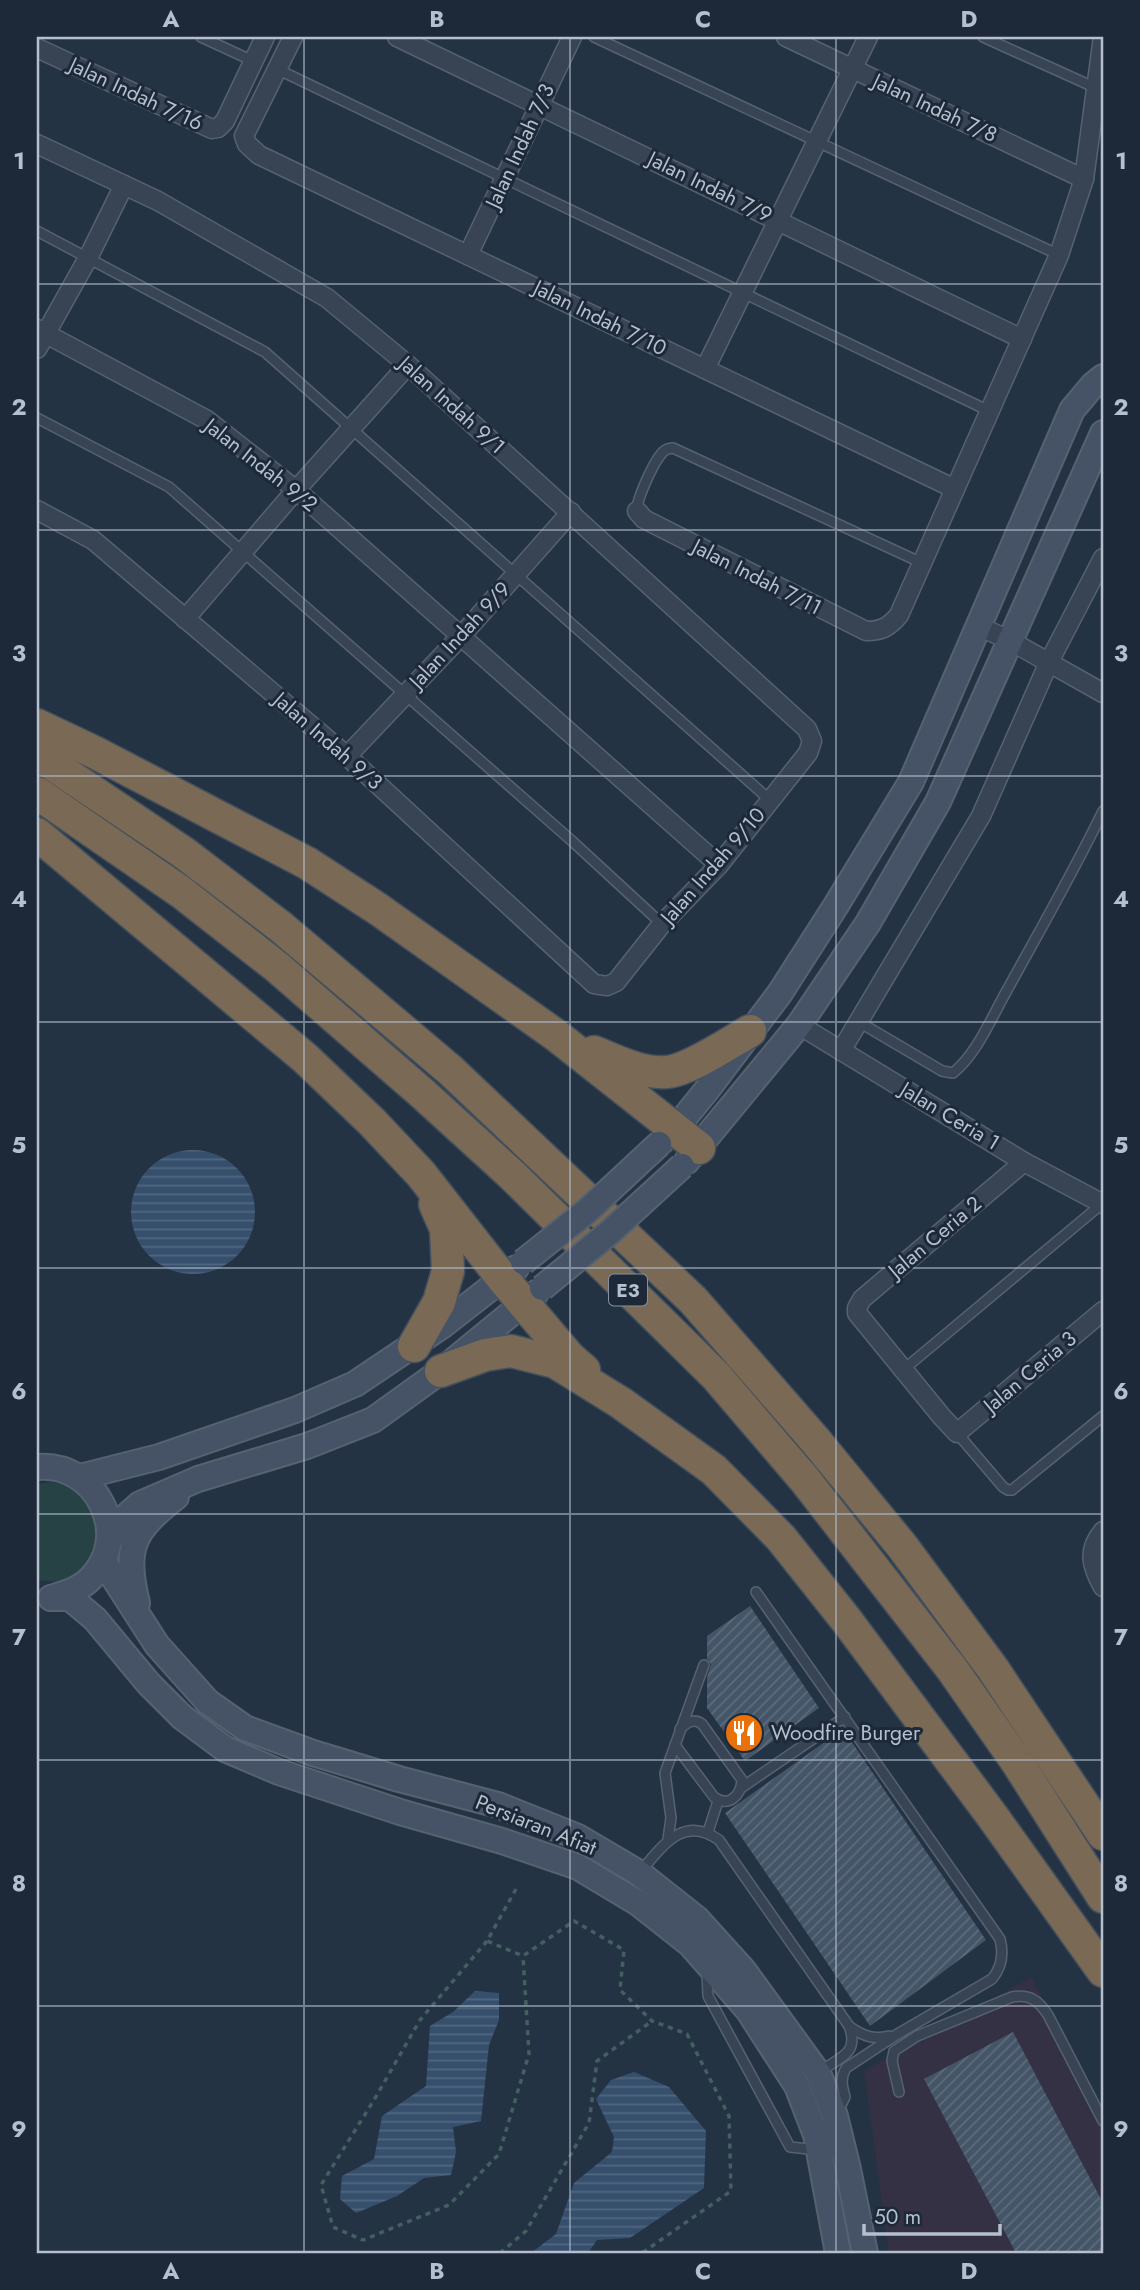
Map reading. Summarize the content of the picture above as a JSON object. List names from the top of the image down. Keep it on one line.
{"streets":{"highway":["E3"],"main road":["Persiaran Afiat"],"street":["Jalan Indah 7/16","Jalan Indah 7/8","Jalan Indah 7/3","Jalan Indah 7/9","Jalan Indah 7/10","Jalan Indah 9/1","Jalan Indah 9/2","Jalan Indah 7/11","Jalan Indah 9/9","Jalan Indah 9/3","Jalan Indah 9/10","Jalan Ceria 1","Jalan Ceria 2","Jalan Ceria 3"]},"crossings":[["Jalan Indah 7/3","Jalan Indah 7/9"],["Jalan Indah 7/3","Jalan Indah 7/10"],["Jalan Indah 9/1","Jalan Indah 9/9"],["Jalan Indah 9/1","Jalan Indah 9/10"],["Jalan Indah 9/2","Jalan Indah 9/9"],["Jalan Indah 9/2","Jalan Indah 9/10"],["Jalan Indah 9/9","Jalan Indah 9/3"],["Jalan Indah 9/3","Jalan Indah 9/10"],["Jalan Ceria 1","Jalan Ceria 2"]],"places":{"restaurant":["Woodfire Burger"]},"scale_bar":"50 m","grid":{"columns":["A","B","C","D"],"rows":["1","2","3","4","5","6","7","8","9"]}}
